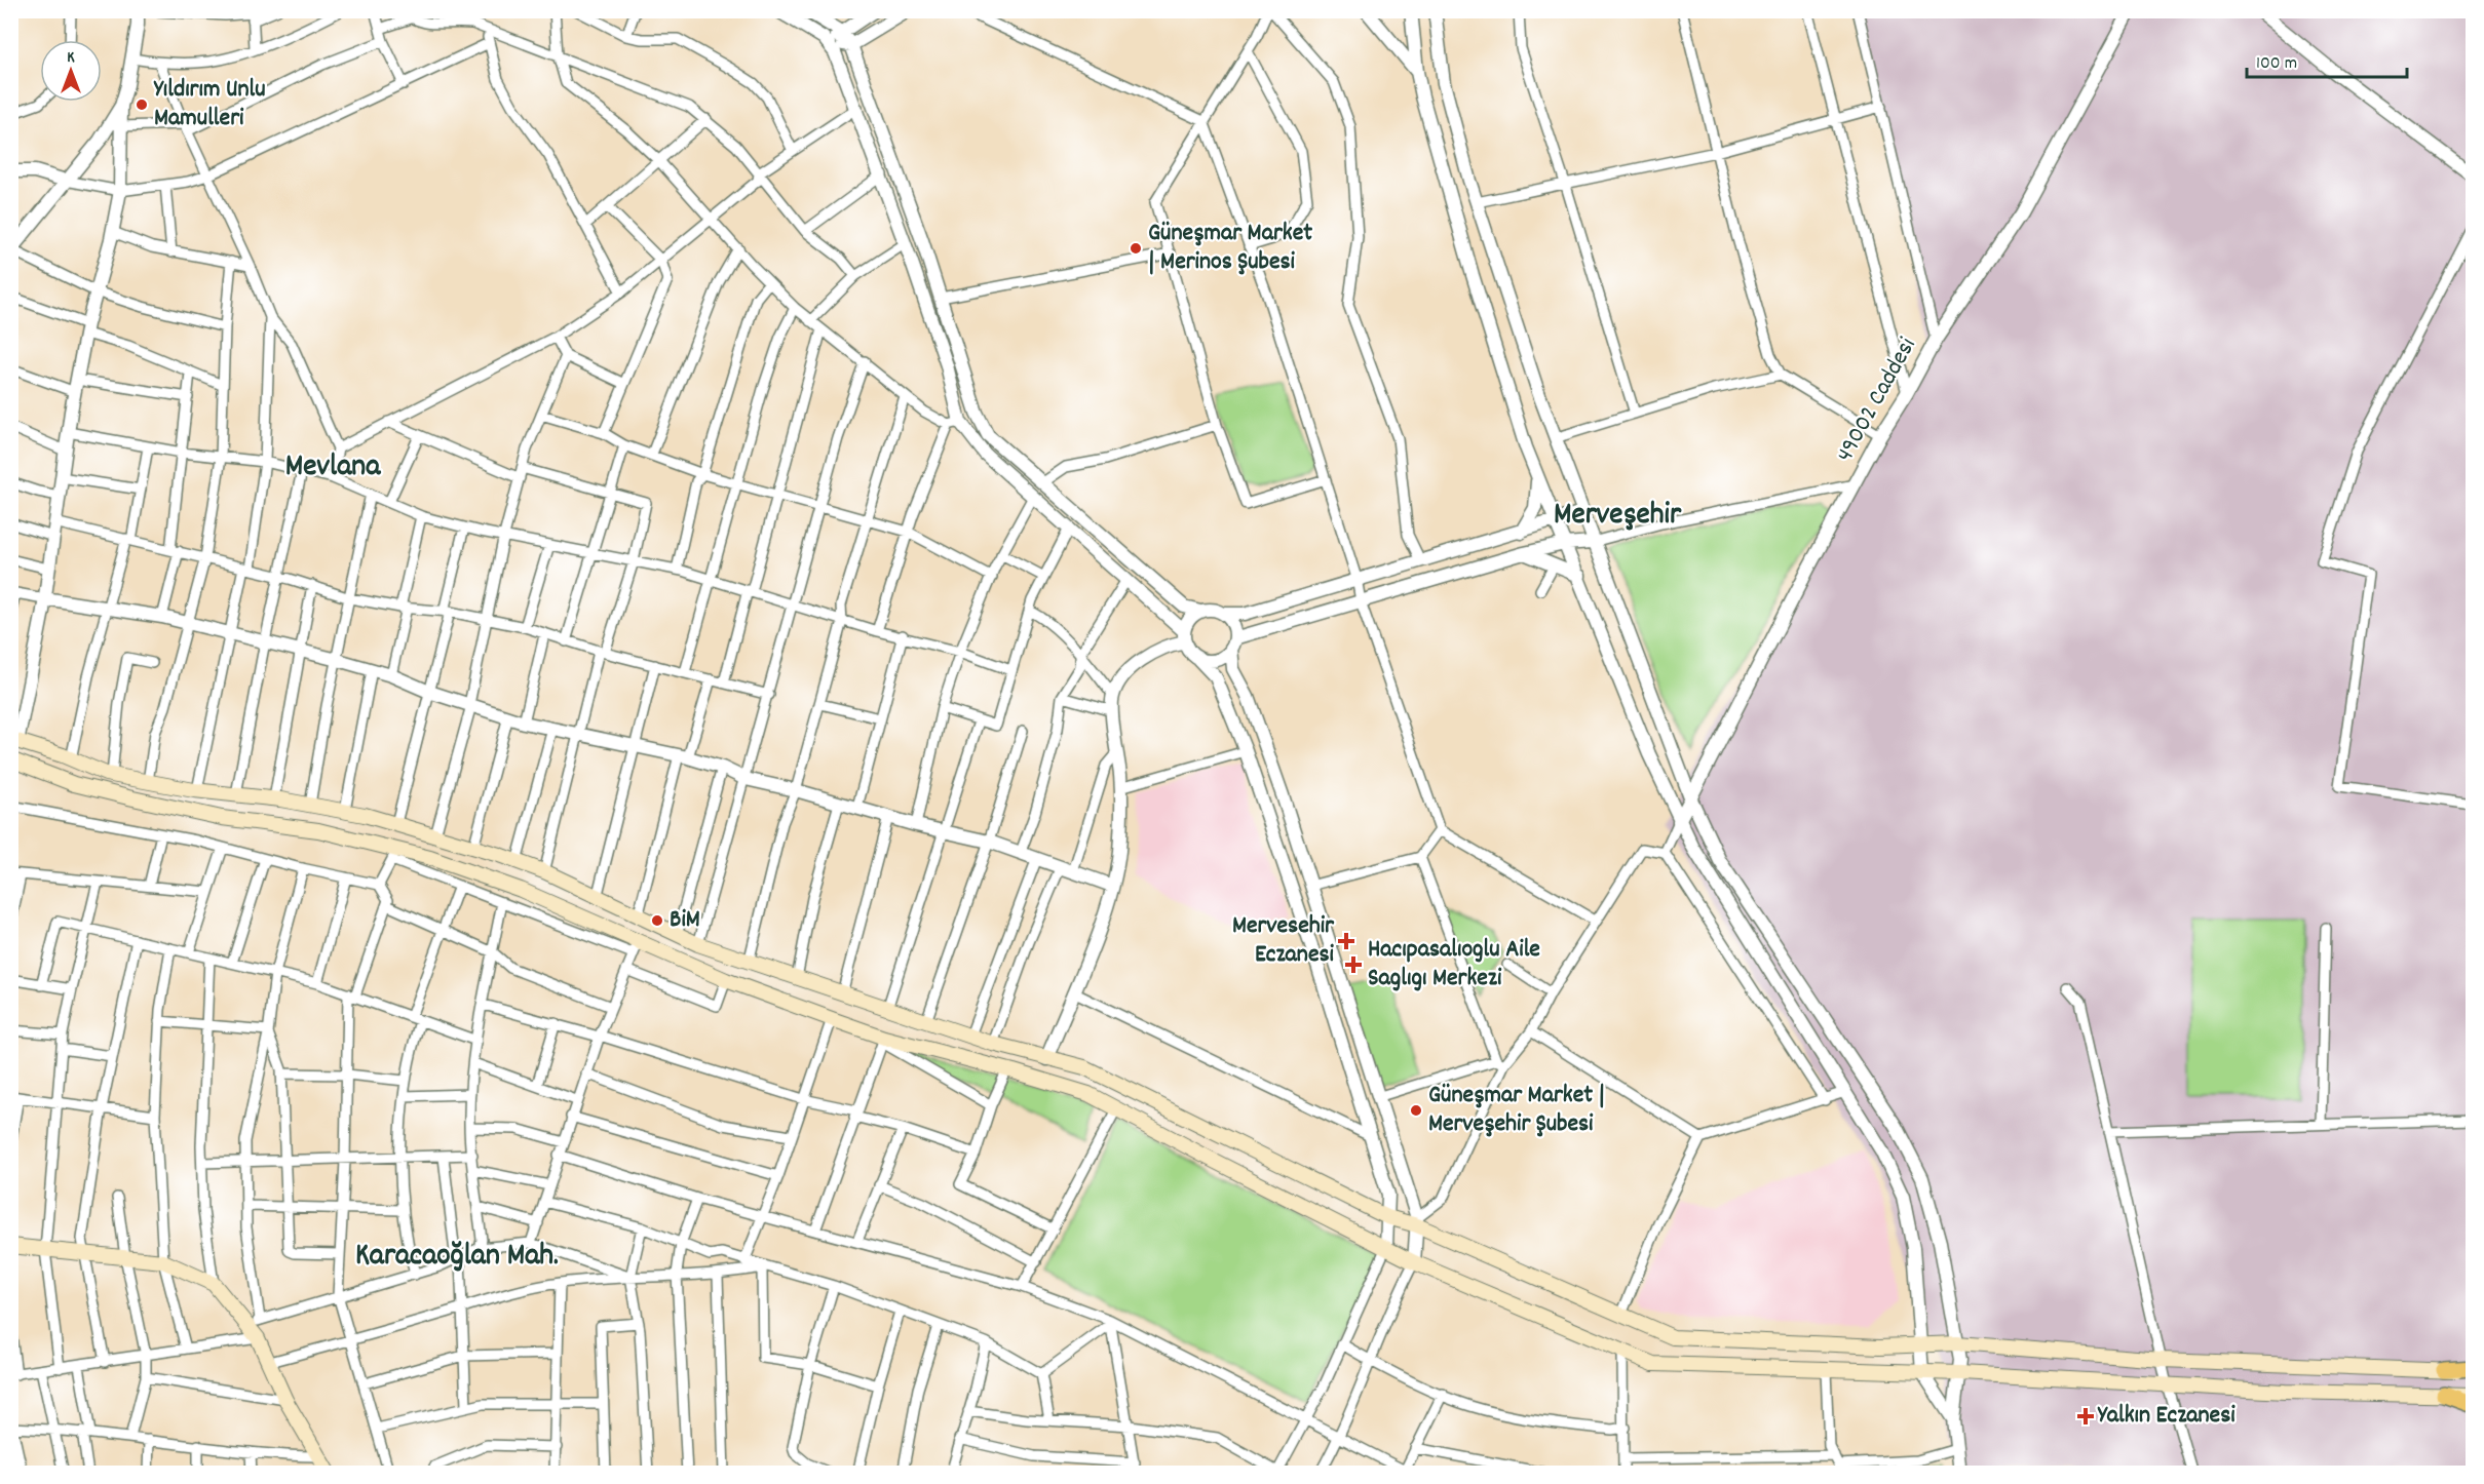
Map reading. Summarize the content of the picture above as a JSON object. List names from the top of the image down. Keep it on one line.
{"streets":{"street":["49002 Caddesi"]},"districts":["Mevlana","Merveşehir","Karacaoğlan Mah."],"places":{"other":["Yıldırım Unlu Mamulleri","Güneşmar Market | Merinos Şubesi","BiM","Güneşmar Market | Merveşehir Şubesi"],"health":["Mervesehir Eczanesi","Hacıpasalıoglu Aile Saglıgı Merkezi","Yalkın Eczanesi"]},"scale_bar":"100 m","north":"top"}
